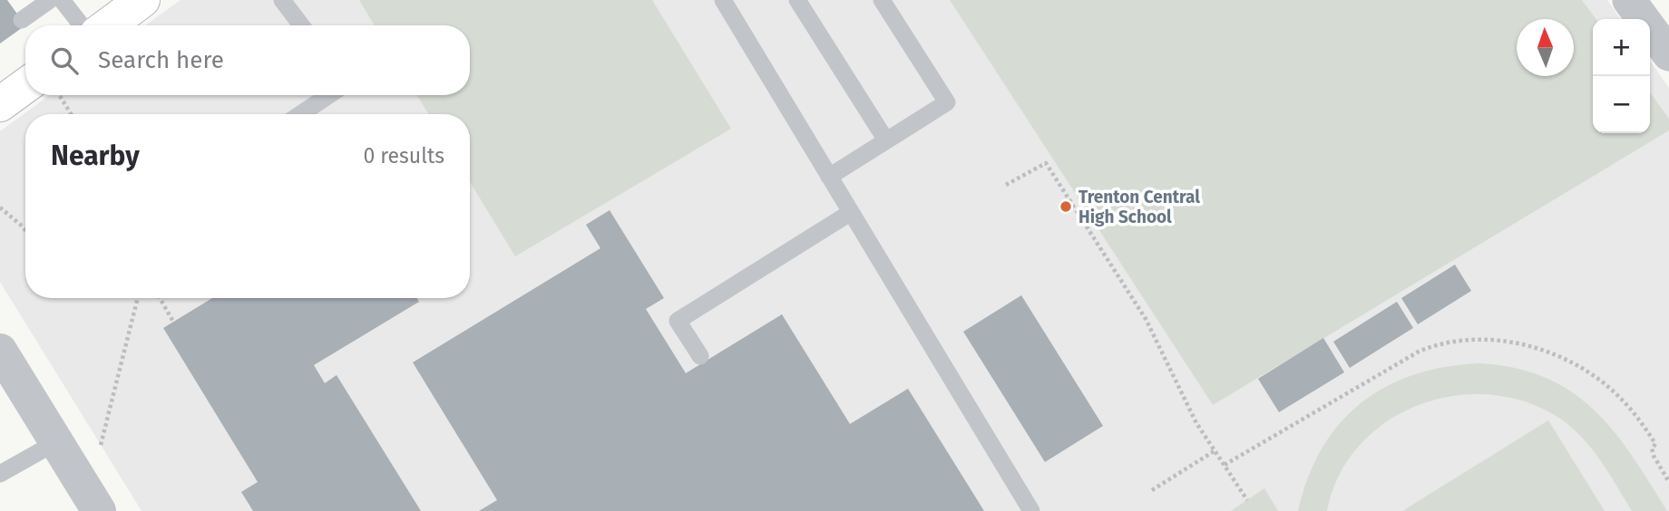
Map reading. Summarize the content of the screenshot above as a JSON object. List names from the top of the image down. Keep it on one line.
{"places":["Trenton Central High School"],"north":"top","page":{"map_buttons":["+","−"],"search":"Search here","heading":["Nearby","0 results"]}}
